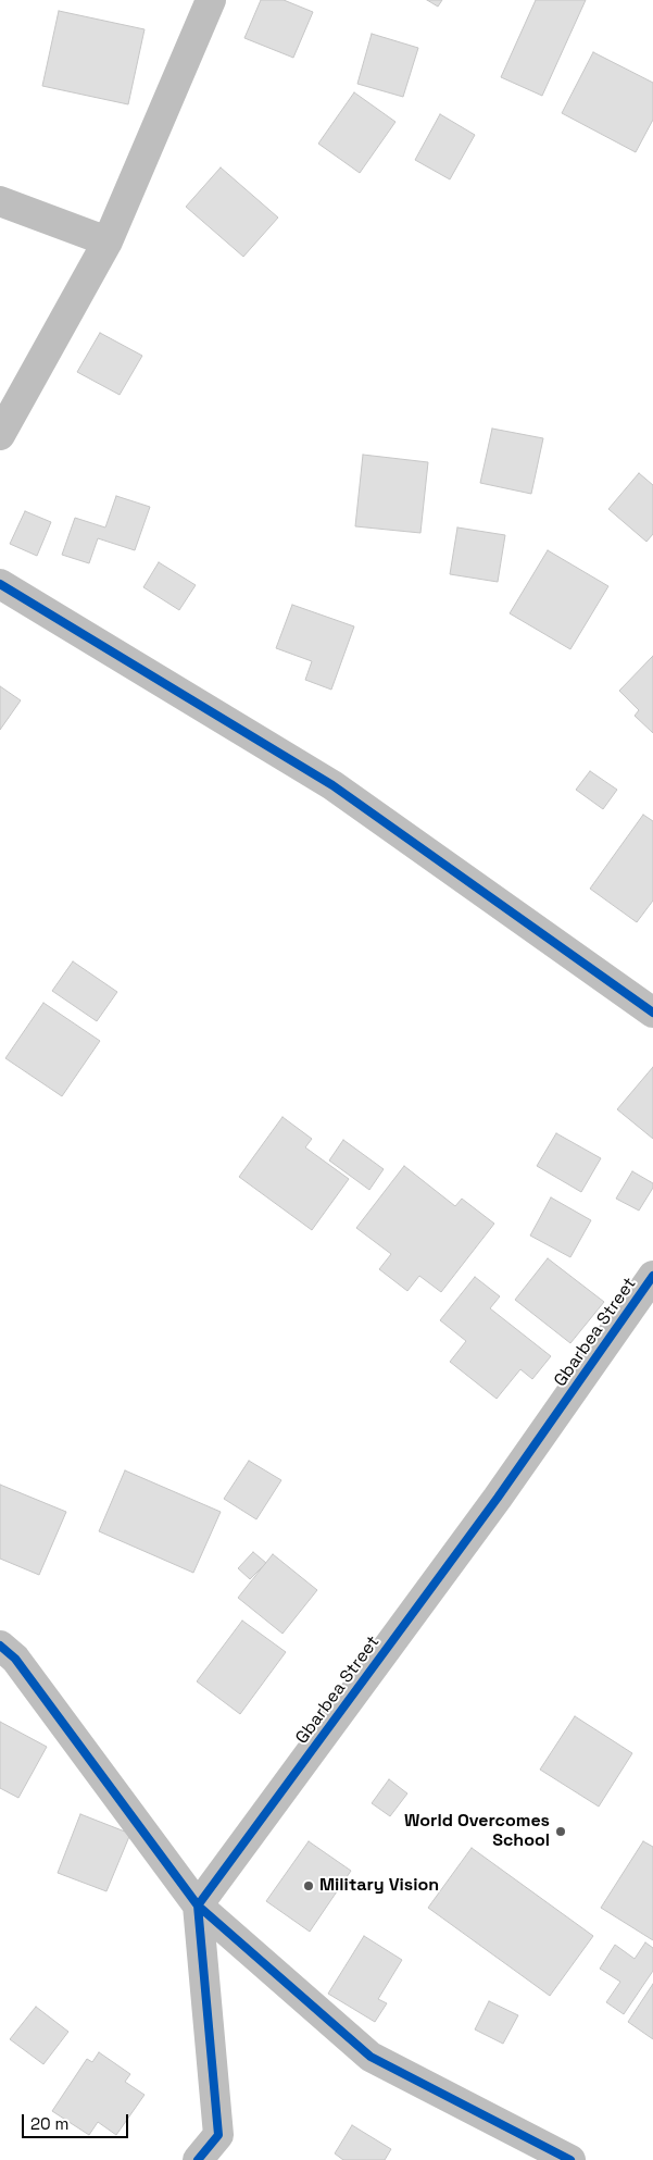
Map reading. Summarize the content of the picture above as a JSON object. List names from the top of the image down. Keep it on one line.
{"streets":{"street":["Gbarbea Street"]},"places":["World Overcomes School","Military Vision"],"scale_bar":"20 m"}
